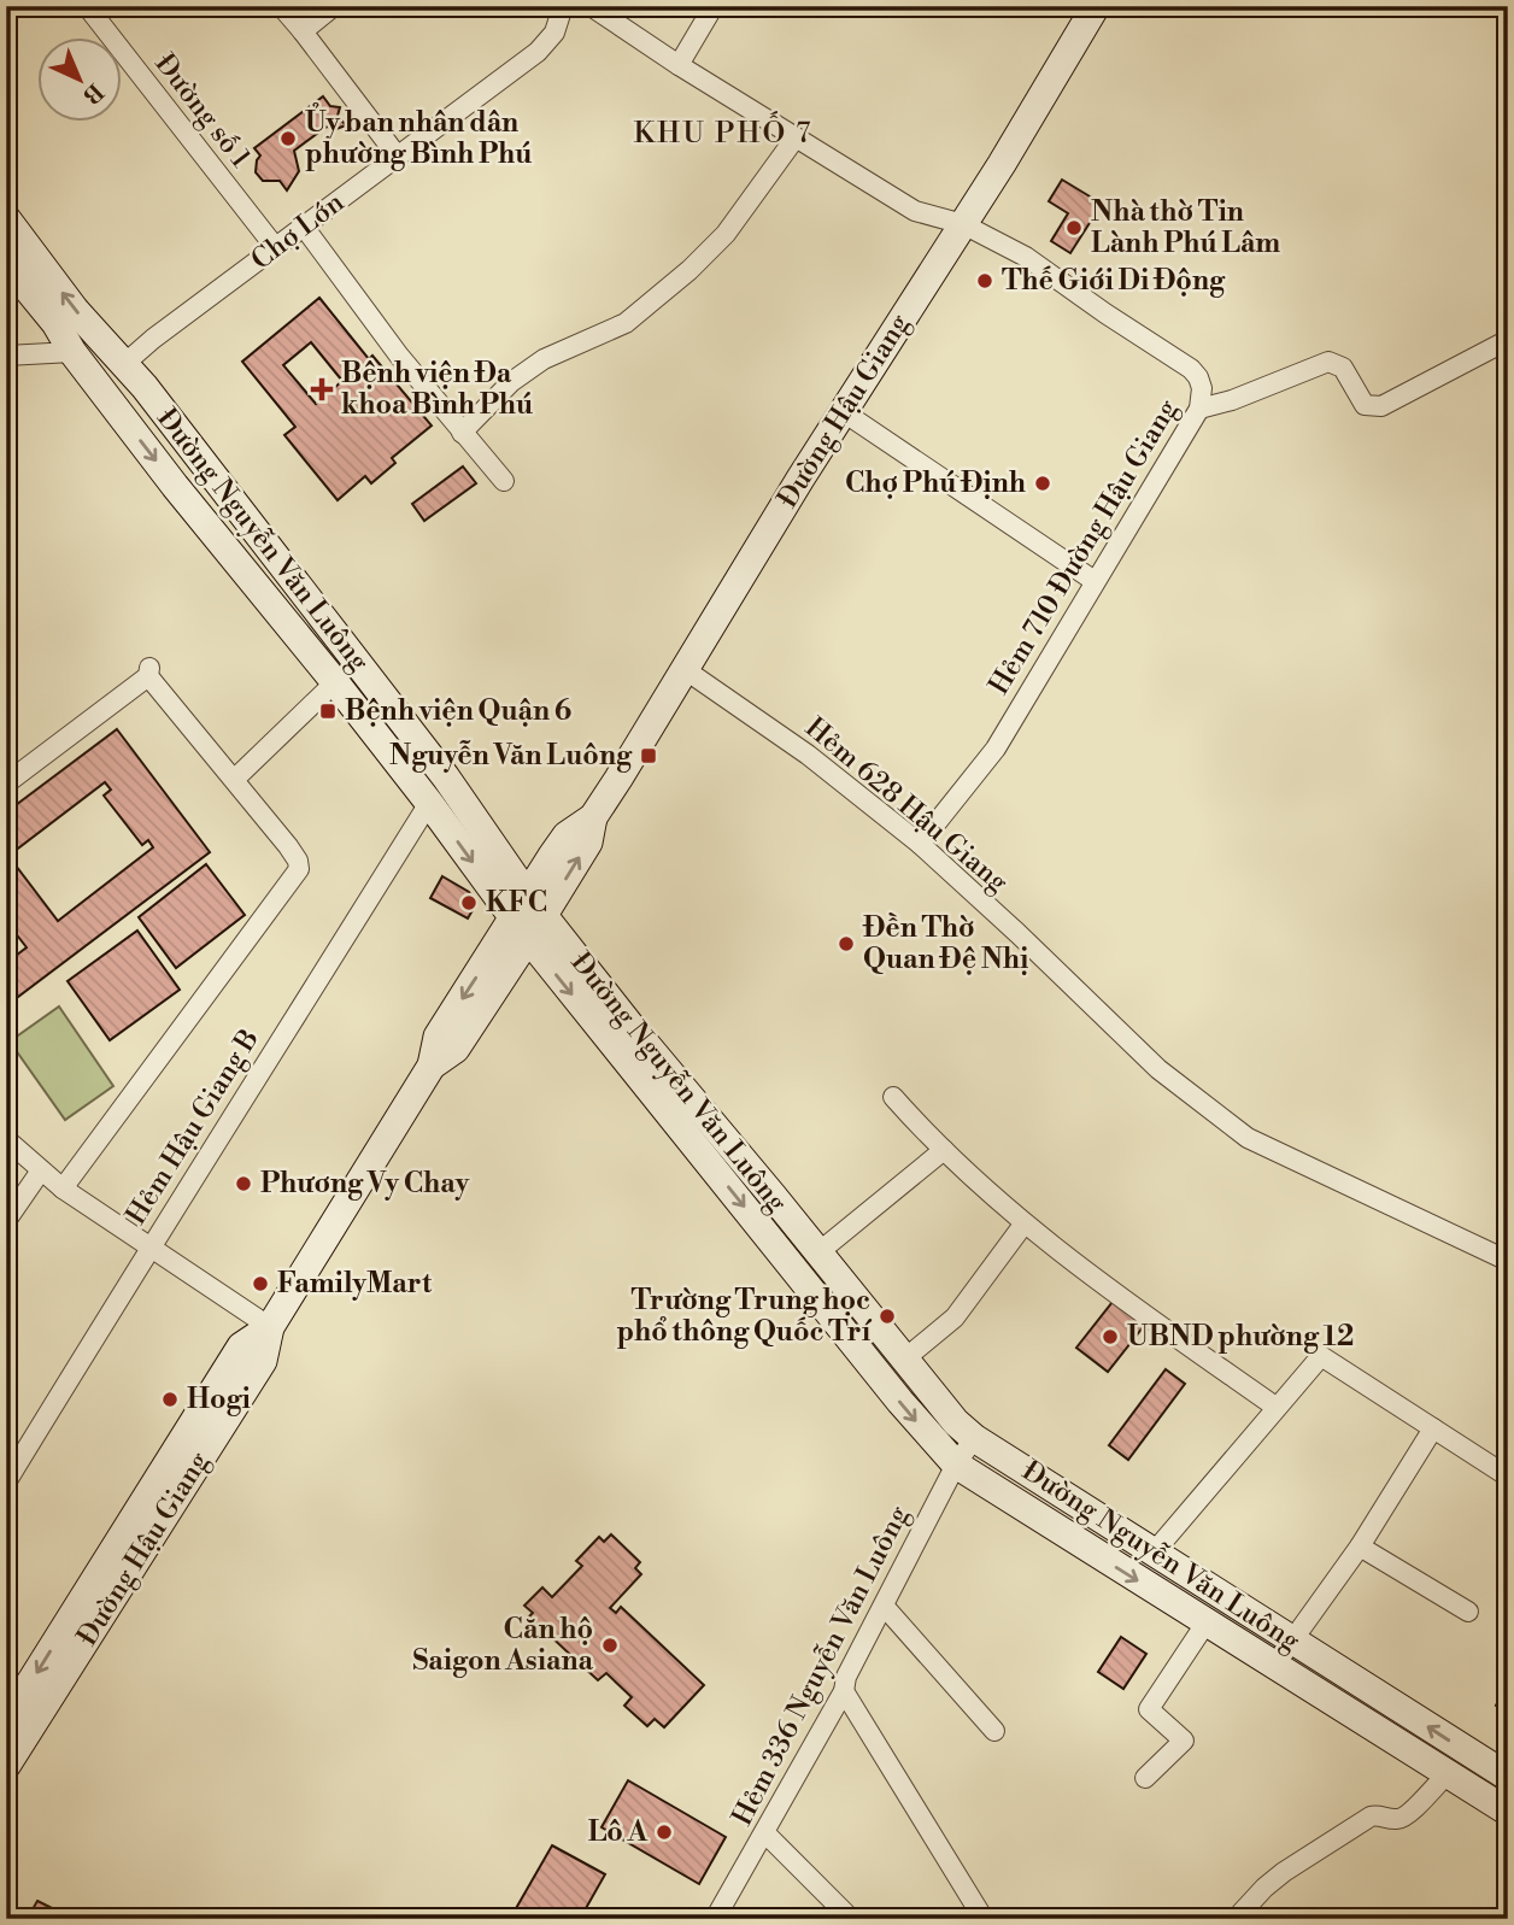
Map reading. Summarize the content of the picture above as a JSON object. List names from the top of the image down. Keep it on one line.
{"streets":{"main road":["Chợ Lớn","Đường Hậu Giang","Đường Nguyễn Văn Luông"],"street":["Đường số 1","Hẻm 710 Đường Hậu Giang","Hẻm 628 Hậu Giang","Hẻm Hậu Giang B","Hẻm 336 Nguyễn Văn Luông"]},"crossings":[["Đường số 1","Chợ Lớn"],["Chợ Lớn","Đường Nguyễn Văn Luông"],["Đường Hậu Giang","Đường Nguyễn Văn Luông"],["Đường Hậu Giang","Hẻm 710 Đường Hậu Giang"],["Đường Hậu Giang","Hẻm 628 Hậu Giang"],["Đường Nguyễn Văn Luông","Hẻm Hậu Giang B"],["Đường Nguyễn Văn Luông","Hẻm 336 Nguyễn Văn Luông"],["Hẻm 710 Đường Hậu Giang","Hẻm 628 Hậu Giang"]],"districts":["KHU PHỐ 7"],"places":{"other":["Ủy ban nhân dân phường Bình Phú","Nhà thờ Tin Lành Phú Lâm","Thế Giới Di Động","Chợ Phú Định","KFC","Đền Thờ Quan Đệ Nhị","Phương Vy Chay","FamilyMart","Trường Trung học phổ thông Quốc Trí","UBND phường 12","Hogi","Căn hộ Saigon Asiana","Lô A"],"health":["Bệnh viện Đa khoa Bình Phú"],"transit":["Bệnh viện Quận 6","Nguyễn Văn Luông"]},"north":"bottom right"}
